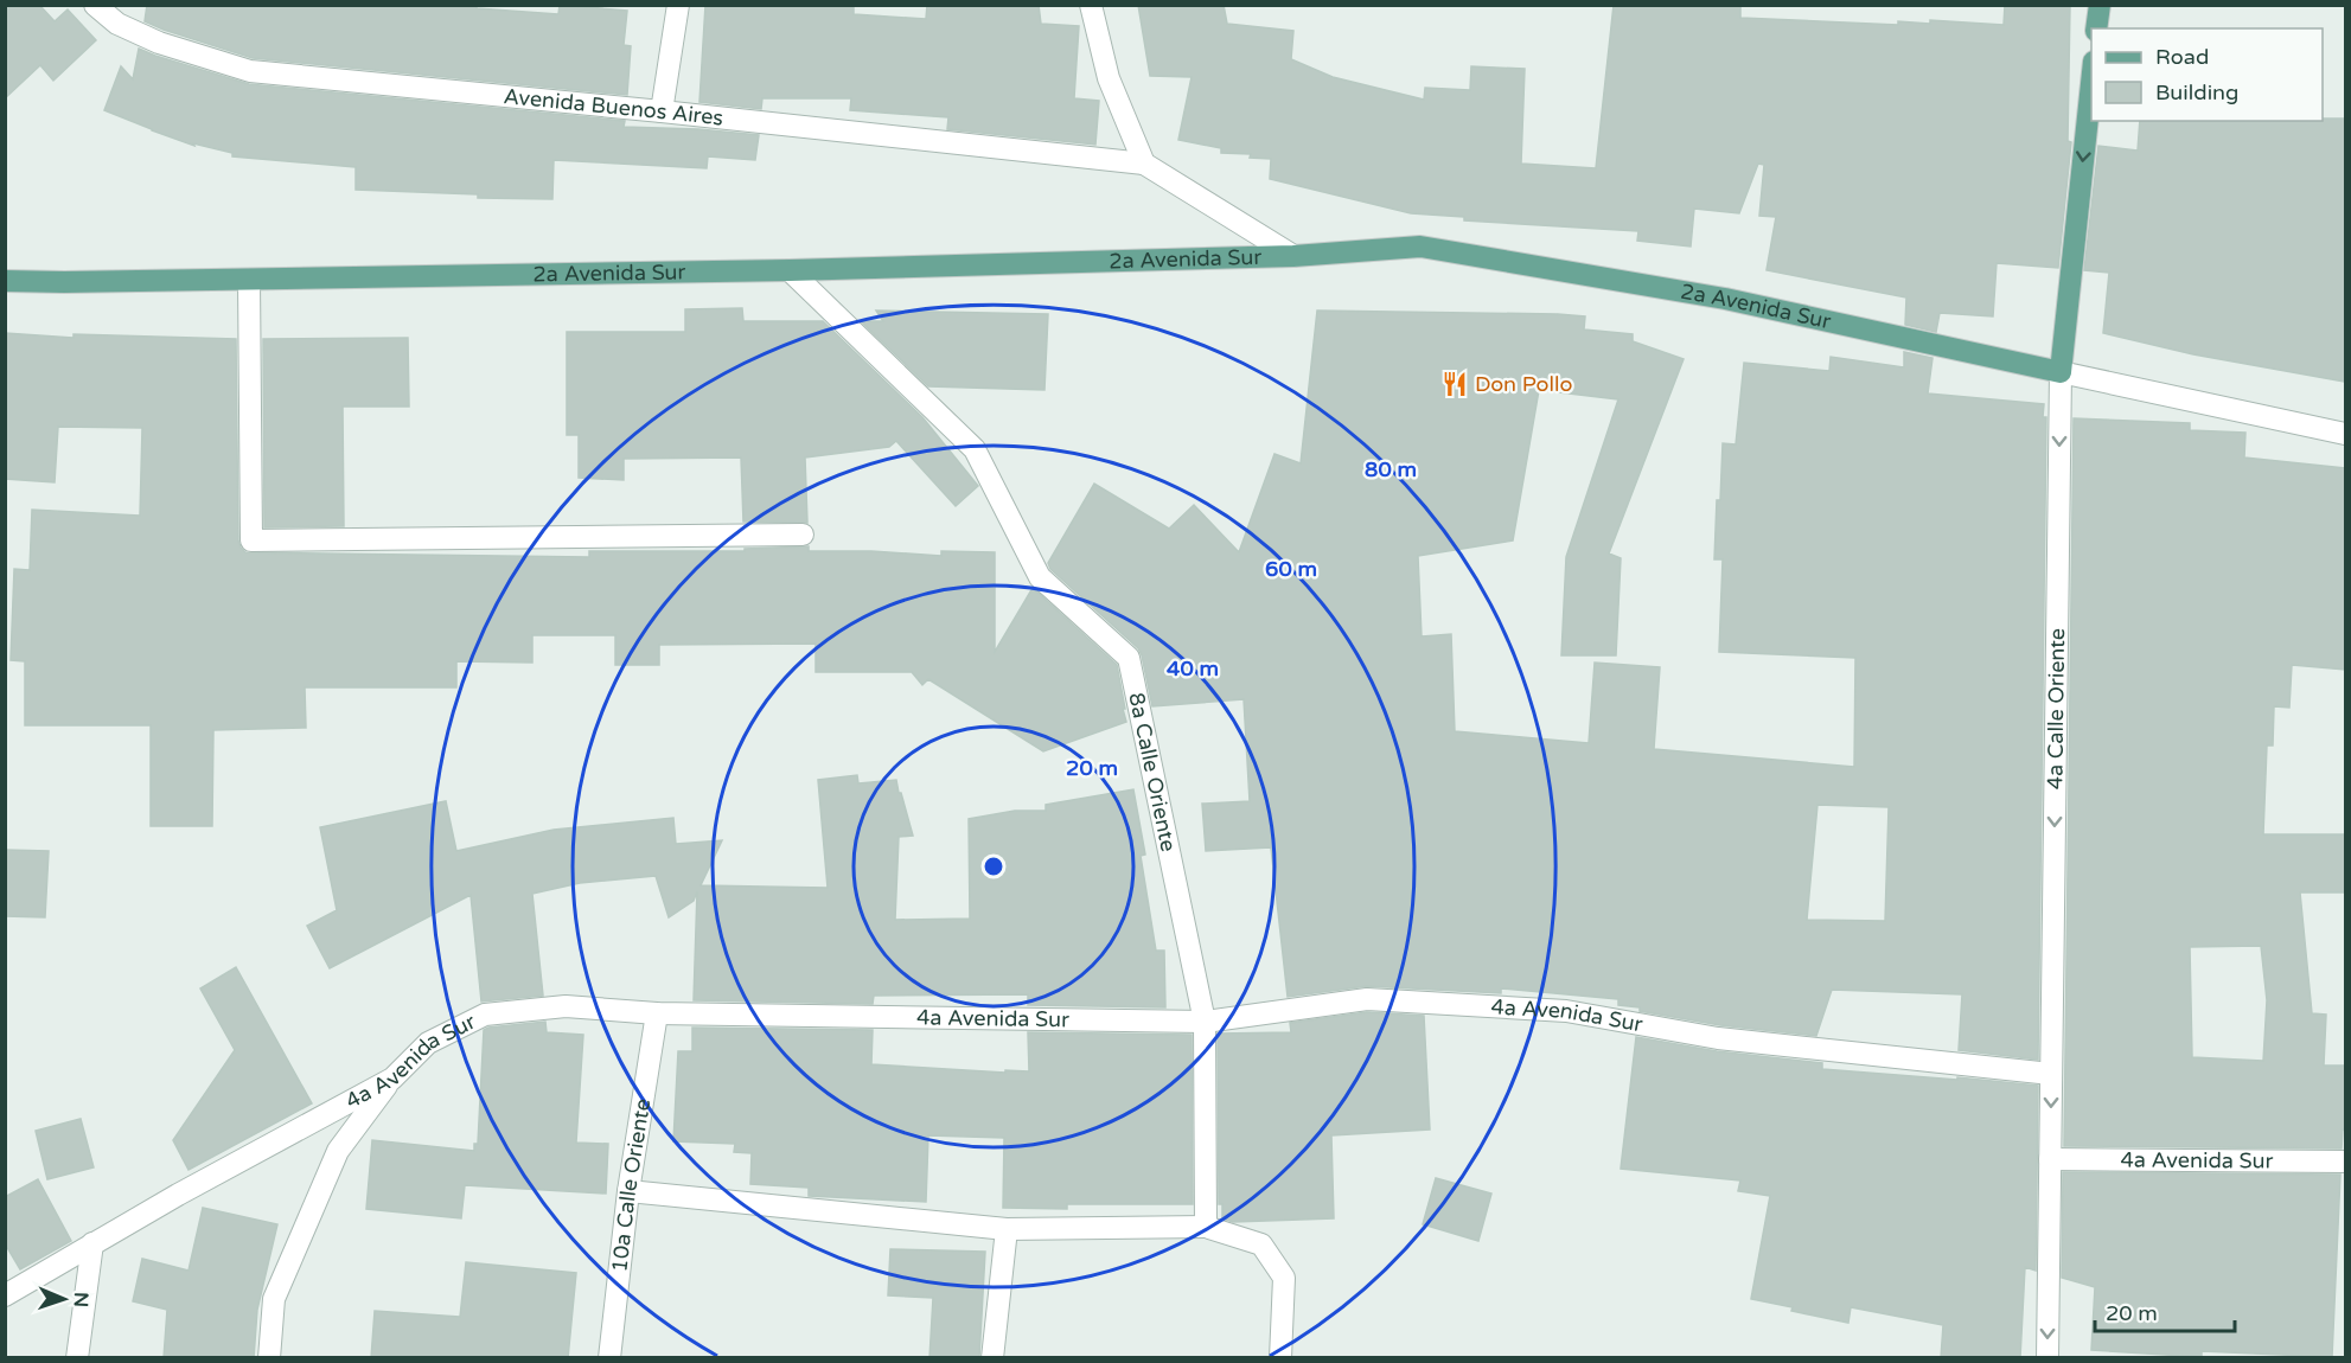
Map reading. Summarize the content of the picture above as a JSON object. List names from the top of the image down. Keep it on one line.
{"streets":{"main road":["2a Avenida Sur","4a Calle Oriente"],"street":["Avenida Buenos Aires","8a Calle Oriente","4a Avenida Sur","10a Calle Oriente"]},"crossings":[["2a Avenida Sur","4a Calle Oriente"],["2a Avenida Sur","8a Calle Oriente"],["4a Calle Oriente","4a Avenida Sur"],["8a Calle Oriente","4a Avenida Sur"],["4a Avenida Sur","10a Calle Oriente"]],"one_way":["4a Calle Oriente"],"places":{"restaurant":["Don Pollo"]},"legend":["Road","Building"],"scale_bar":"20 m","north":"right","rings":["80 m","60 m","40 m","20 m"]}
